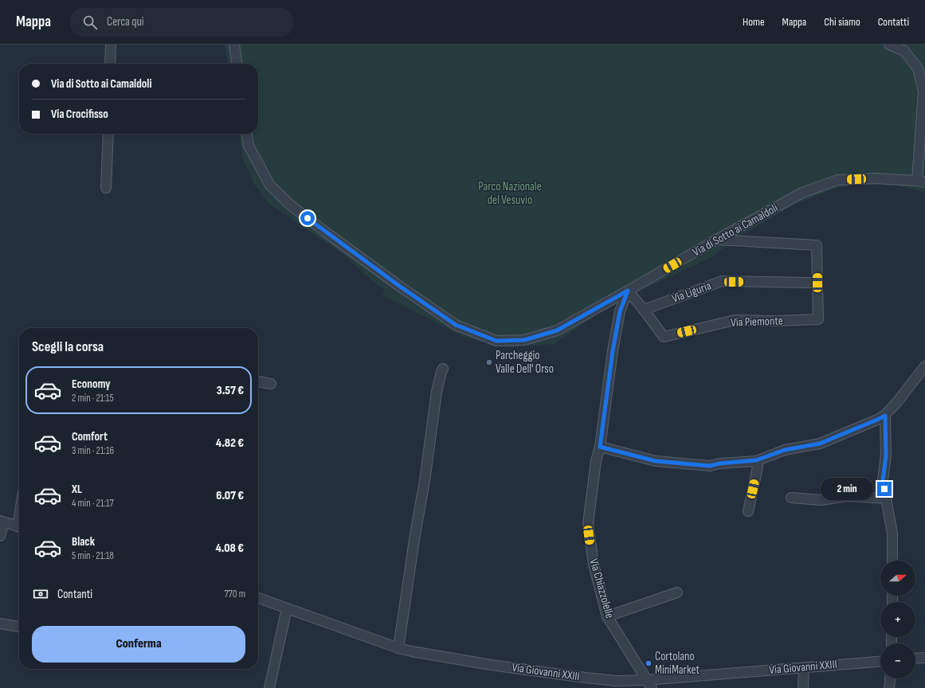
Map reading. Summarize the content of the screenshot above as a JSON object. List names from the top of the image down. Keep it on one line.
{"streets":{"street":["Via di Sotto ai Camaldoli","Via Liguria","Via Piemonte","Via Chiazzolelle","Via Giovanni XXIII"]},"crossings":[["Via di Sotto ai Camaldoli","Via Piemonte"],["Via di Sotto ai Camaldoli","Via Chiazzolelle"],["Via Liguria","Via Piemonte"],["Via Piemonte","Via Chiazzolelle"],["Via Chiazzolelle","Via Giovanni XXIII"]],"parks":["Parco Nazionale del Vesuvio"],"places":["Parcheggio Valle Dell' Orso","Cortolano MiniMarket"],"north":"right","page":{"header":"Mappa","search":"Cerca qui","nav":["Home","Mappa","Chi siamo","Contatti"],"banner":["Via di Sotto ai Camaldoli","Via Crocifisso"],"heading":"Scegli la corsa","list":[{"name":"Economy","note":"2 min · 21:15","value":"3.57 €"},{"name":"Comfort","note":"3 min · 21:16","value":"4.82 €"},{"name":"XL","note":"4 min · 21:17","value":"6.07 €"},{"name":"Black","note":"5 min · 21:18","value":"4.08 €"}],"bubble":"2 min","map_buttons":["+","−"],"pay":["Contanti","770 m"],"buttons":"Conferma"}}
